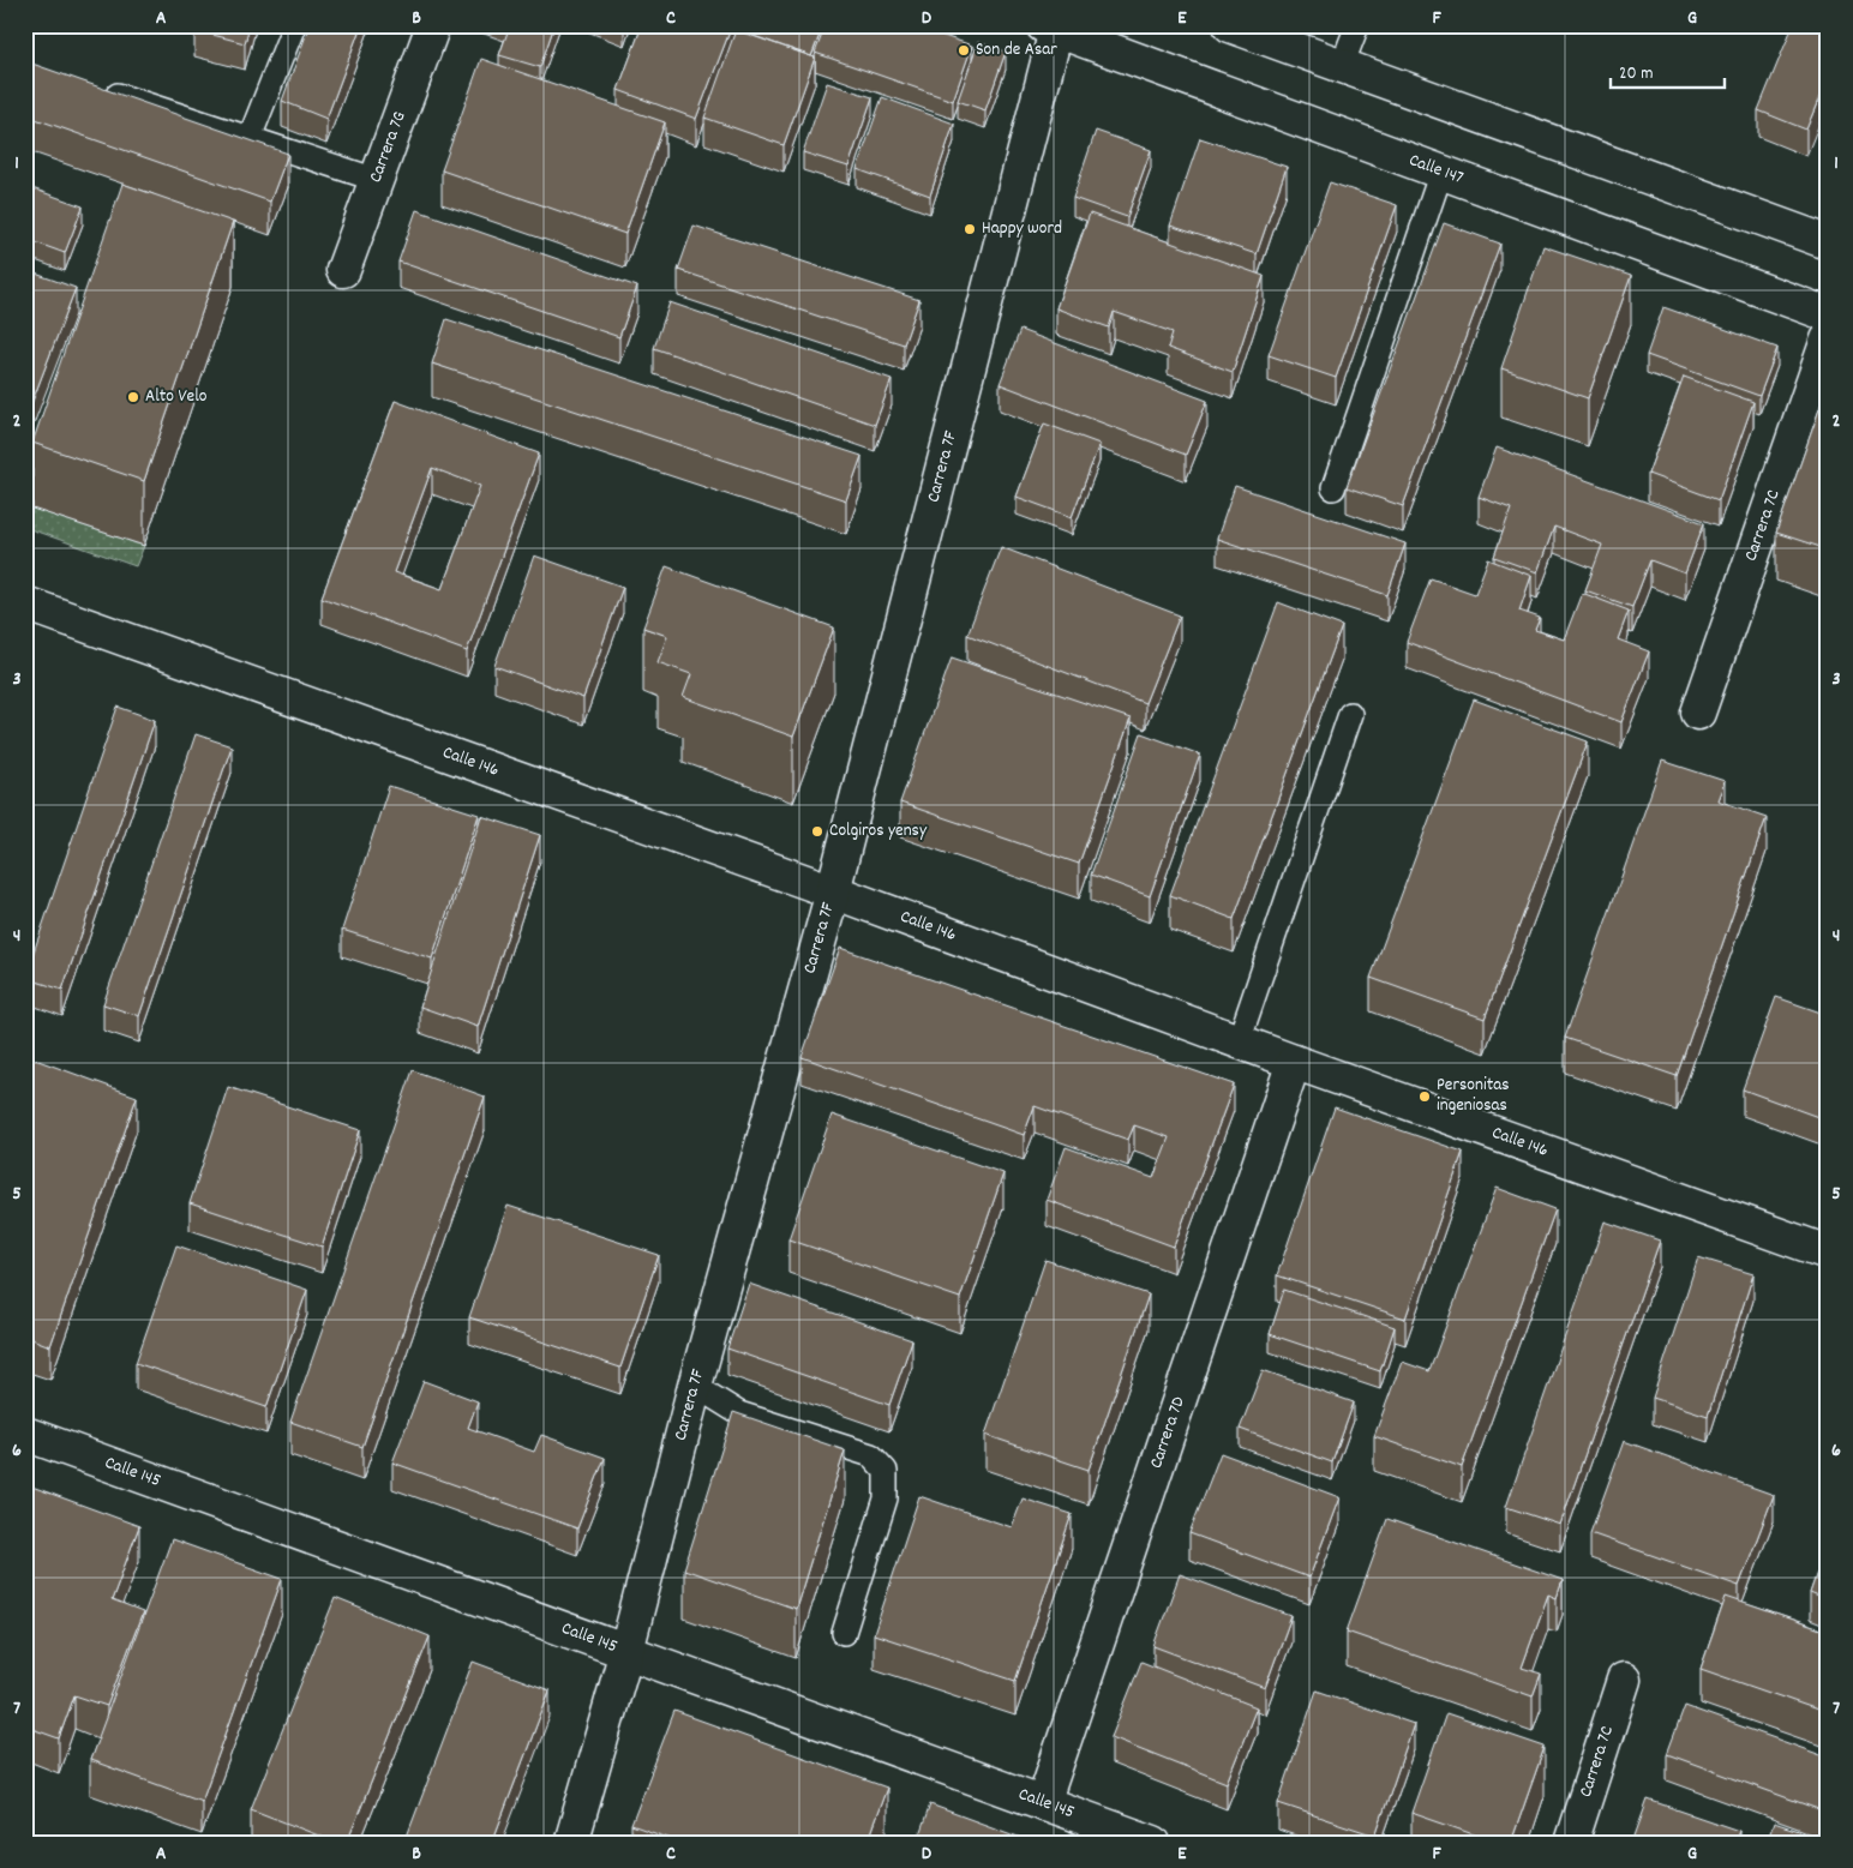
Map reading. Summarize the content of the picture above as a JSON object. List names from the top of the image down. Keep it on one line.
{"streets":{"street":["Carrera 7G","Calle 147","Carrera 7F","Carrera 7C","Calle 146","Carrera 7D","Calle 145"]},"crossings":[["Calle 147","Carrera 7F"],["Carrera 7F","Calle 146"],["Carrera 7F","Calle 145"],["Calle 146","Carrera 7D"],["Carrera 7D","Calle 145"]],"places":["Son de Asar","Happy word","Alto Velo","Colgiros yensy","Personitas ingeniosas"],"scale_bar":"20 m","grid":{"columns":["A","B","C","D","E","F","G"],"rows":["1","2","3","4","5","6","7"]}}
